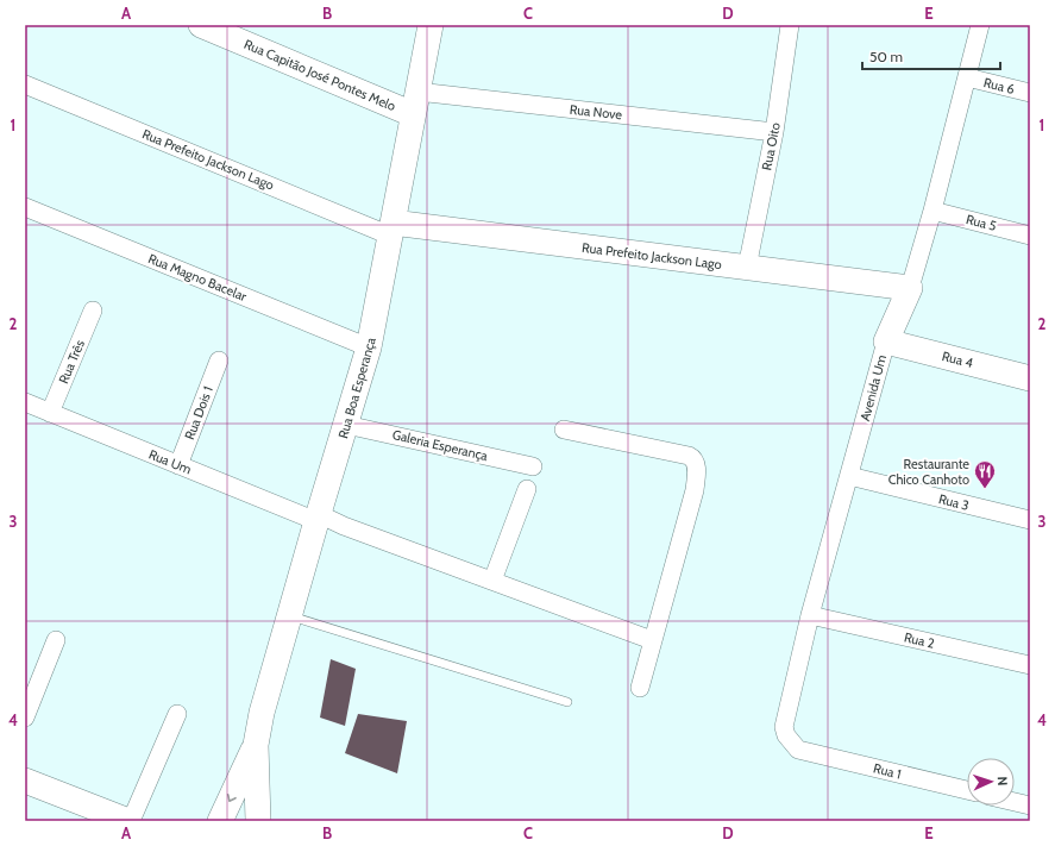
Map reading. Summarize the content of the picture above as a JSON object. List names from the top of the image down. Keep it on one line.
{"streets":{"street":["Rua Capitão José Pontes Melo","Rua 6","Rua Nove","Rua Oito","Rua Prefeito Jackson Lago","Rua 5","Rua Magno Bacelar","Rua 4","Rua Três","Rua Boa Esperança","Avenida Um","Rua Dois 1","Galeria Esperança","Rua Um","Rua 3","Rua 2","Rua 1"]},"crossings":[["Rua Capitão José Pontes Melo","Rua Nove"],["Rua Capitão José Pontes Melo","Rua Boa Esperança"],["Rua 6","Avenida Um"],["Rua Nove","Rua Oito"],["Rua Nove","Rua Boa Esperança"],["Rua Oito","Rua Prefeito Jackson Lago"],["Rua Prefeito Jackson Lago","Rua Boa Esperança"],["Rua Prefeito Jackson Lago","Avenida Um"],["Rua 5","Avenida Um"],["Rua Magno Bacelar","Rua Boa Esperança"],["Rua 4","Avenida Um"],["Rua Três","Rua Um"],["Rua Boa Esperança","Galeria Esperança"],["Rua Boa Esperança","Rua Um"],["Avenida Um","Rua 3"],["Avenida Um","Rua 2"],["Avenida Um","Rua 1"],["Rua Dois 1","Rua Um"]],"places":{"restaurant":["Restaurante Chico Canhoto"]},"scale_bar":"50 m","north":"right","grid":{"columns":["A","B","C","D","E"],"rows":["1","2","3","4"]}}
